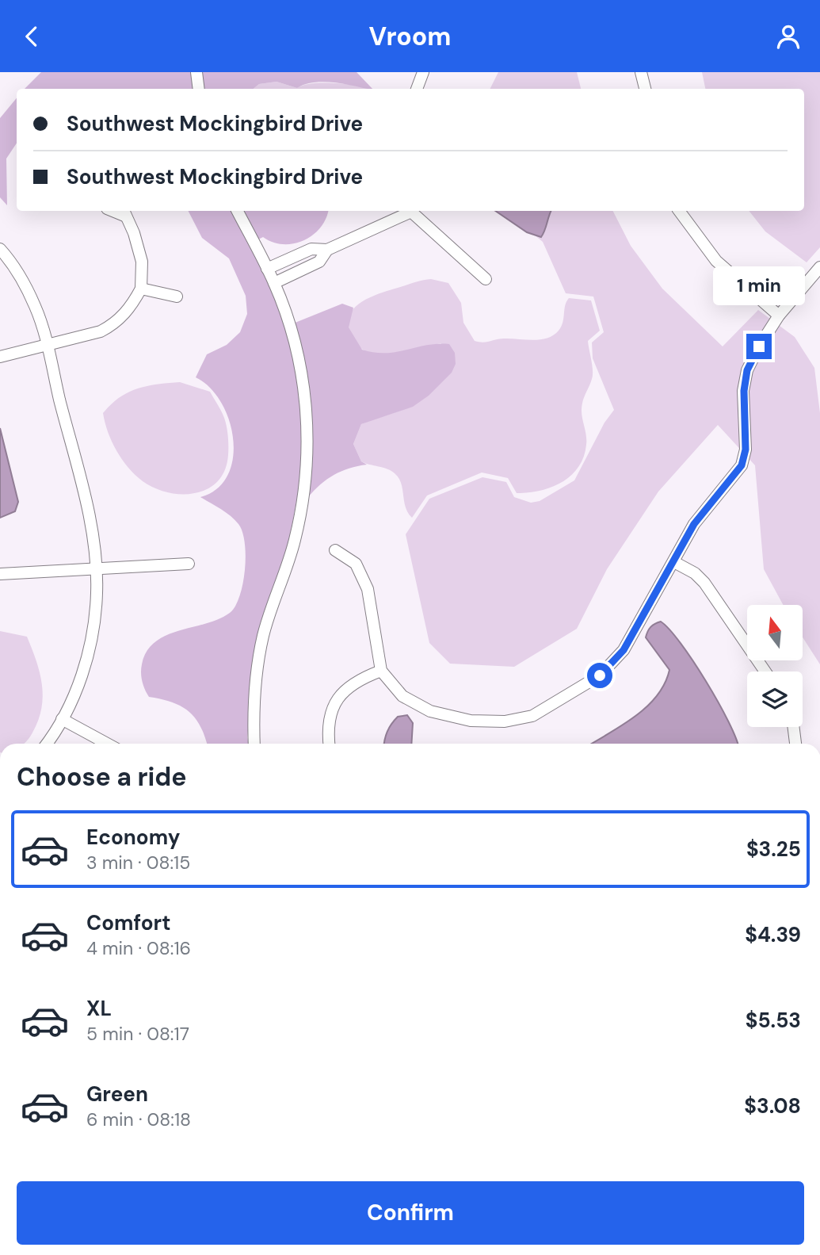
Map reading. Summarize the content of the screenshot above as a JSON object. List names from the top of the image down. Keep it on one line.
{"north":"top","page":{"header":"Vroom","banner":["Southwest Mockingbird Drive","Southwest Mockingbird Drive"],"bubble":"1 min","heading":"Choose a ride","list":[{"name":"Economy","note":"3 min · 08:15","value":"$3.25"},{"name":"Comfort","note":"4 min · 08:16","value":"$4.39"},{"name":"XL","note":"5 min · 08:17","value":"$5.53"},{"name":"Green","note":"6 min · 08:18","value":"$3.08"}],"buttons":"Confirm"}}
